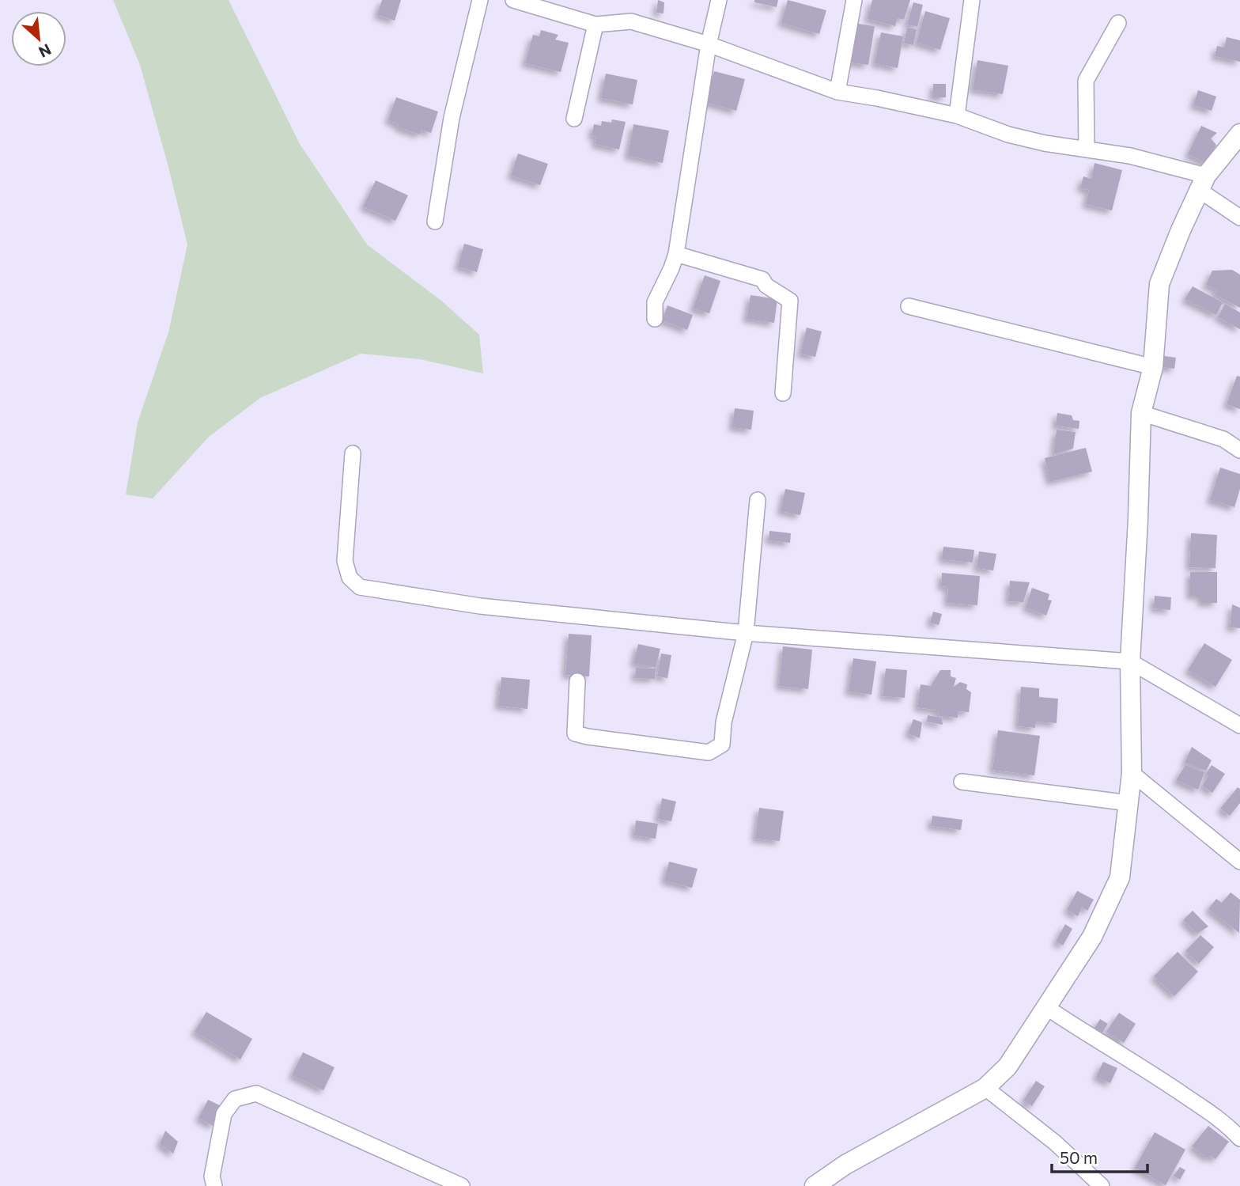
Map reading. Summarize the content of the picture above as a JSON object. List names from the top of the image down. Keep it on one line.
{"scale_bar":"50 m","north":"bottom right"}
